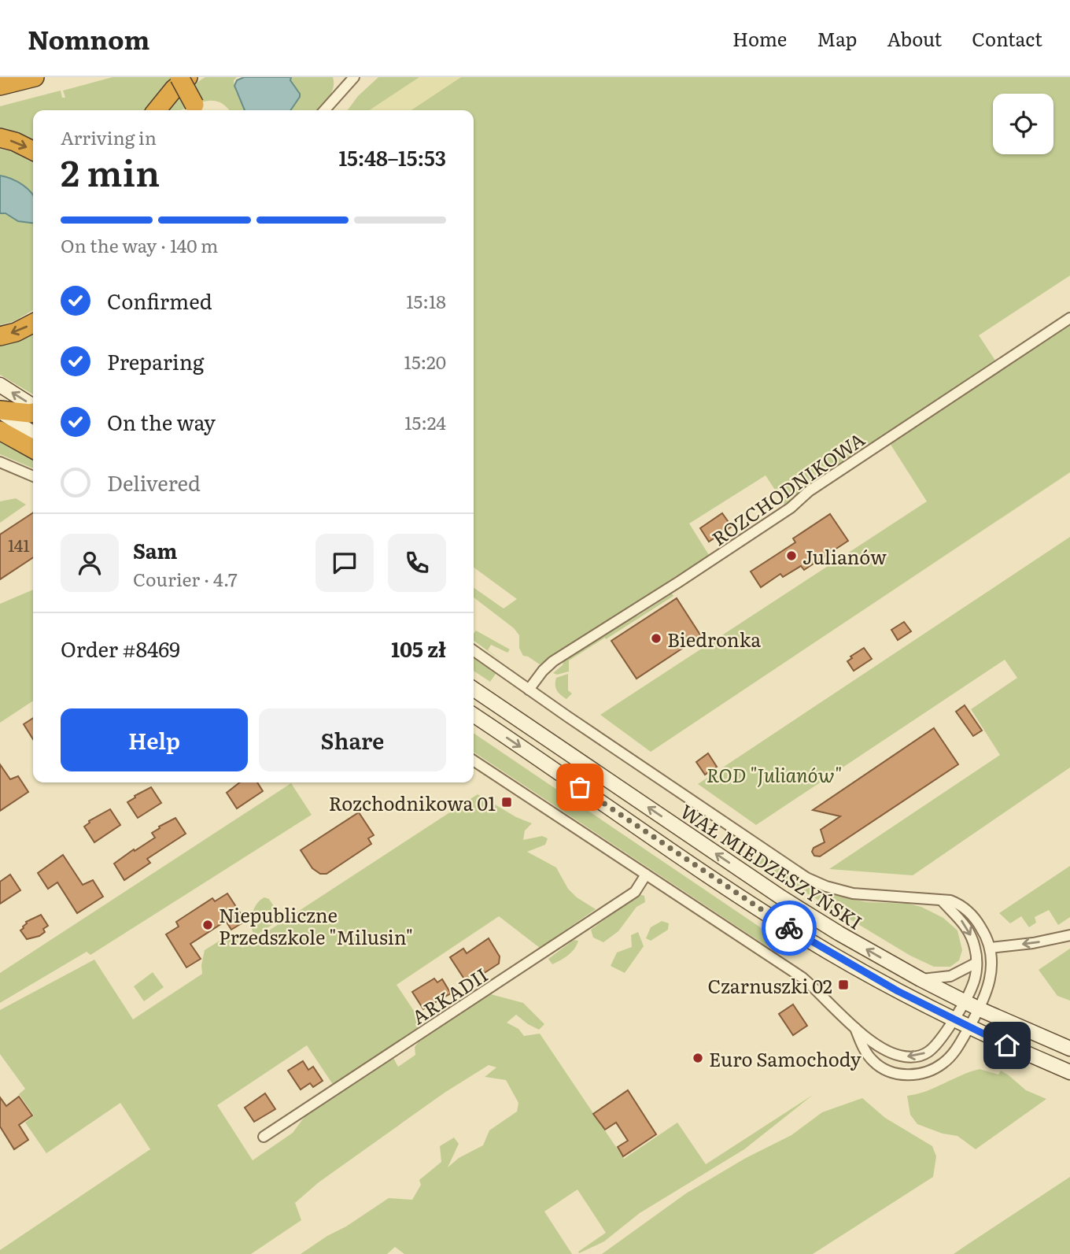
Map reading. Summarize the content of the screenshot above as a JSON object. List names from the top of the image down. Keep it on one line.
{"streets":{"main road":["WAŁ MIEDZESZYŃSKI"],"street":["ROZCHODNIKOWA","ARKADII"]},"parks":["ROD \"Julianów\""],"places":{"other":["Julianów","Biedronka","Niepubliczne Przedszkole \"Milusin\"","Euro Samochody"],"transit":["Rozchodnikowa 01","Czarnuszki 02"]},"house_numbers":["141"],"page":{"header":"Nomnom","nav":["Home","Map","About","Contact"],"heading":["2 min","Arriving in","15:48–15:53"],"panel":["Sam","Courier · 4.7","Order #8469","105 zł"],"bar":"On the way · 140 m","list":[["Confirmed","15:18"],["Preparing","15:20"],["On the way","15:24"],"Delivered"],"buttons":["Help","Share"]}}
